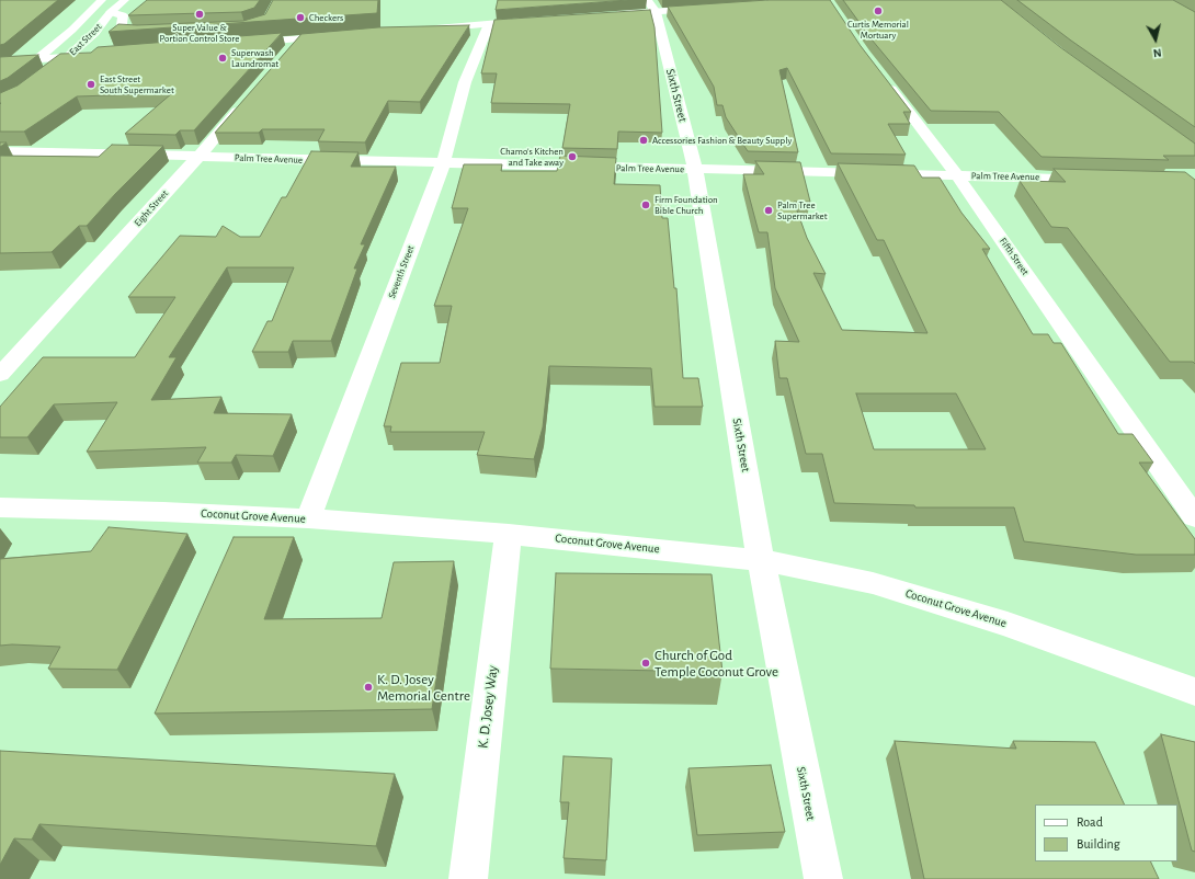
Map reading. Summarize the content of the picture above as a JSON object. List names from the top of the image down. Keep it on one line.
{"streets":{"street":["East Street","Sixth Street","Palm Tree Avenue","Eight Street","Fifth Street","Seventh Street","Coconut Grove Avenue","K. D. Josey Way"]},"crossings":[["Sixth Street","Palm Tree Avenue"],["Sixth Street","Coconut Grove Avenue"],["Palm Tree Avenue","Eight Street"],["Palm Tree Avenue","Fifth Street"],["Palm Tree Avenue","Seventh Street"],["Seventh Street","Coconut Grove Avenue"],["Coconut Grove Avenue","K. D. Josey Way"]],"places":["Curtis Memorial Mortuary","Super Value & Portion Control Store","Checkers","Superwash Laundromat","East Street South Supermarket","Accessories Fashion & Beauty Supply","Chamo's Kitchen and Take away","Firm Foundation Bible Church","Palm Tree Supermarket","Church of God Temple Coconut Grove","K. D. Josey Memorial Centre"],"legend":["Road","Building"],"north":"bottom"}
